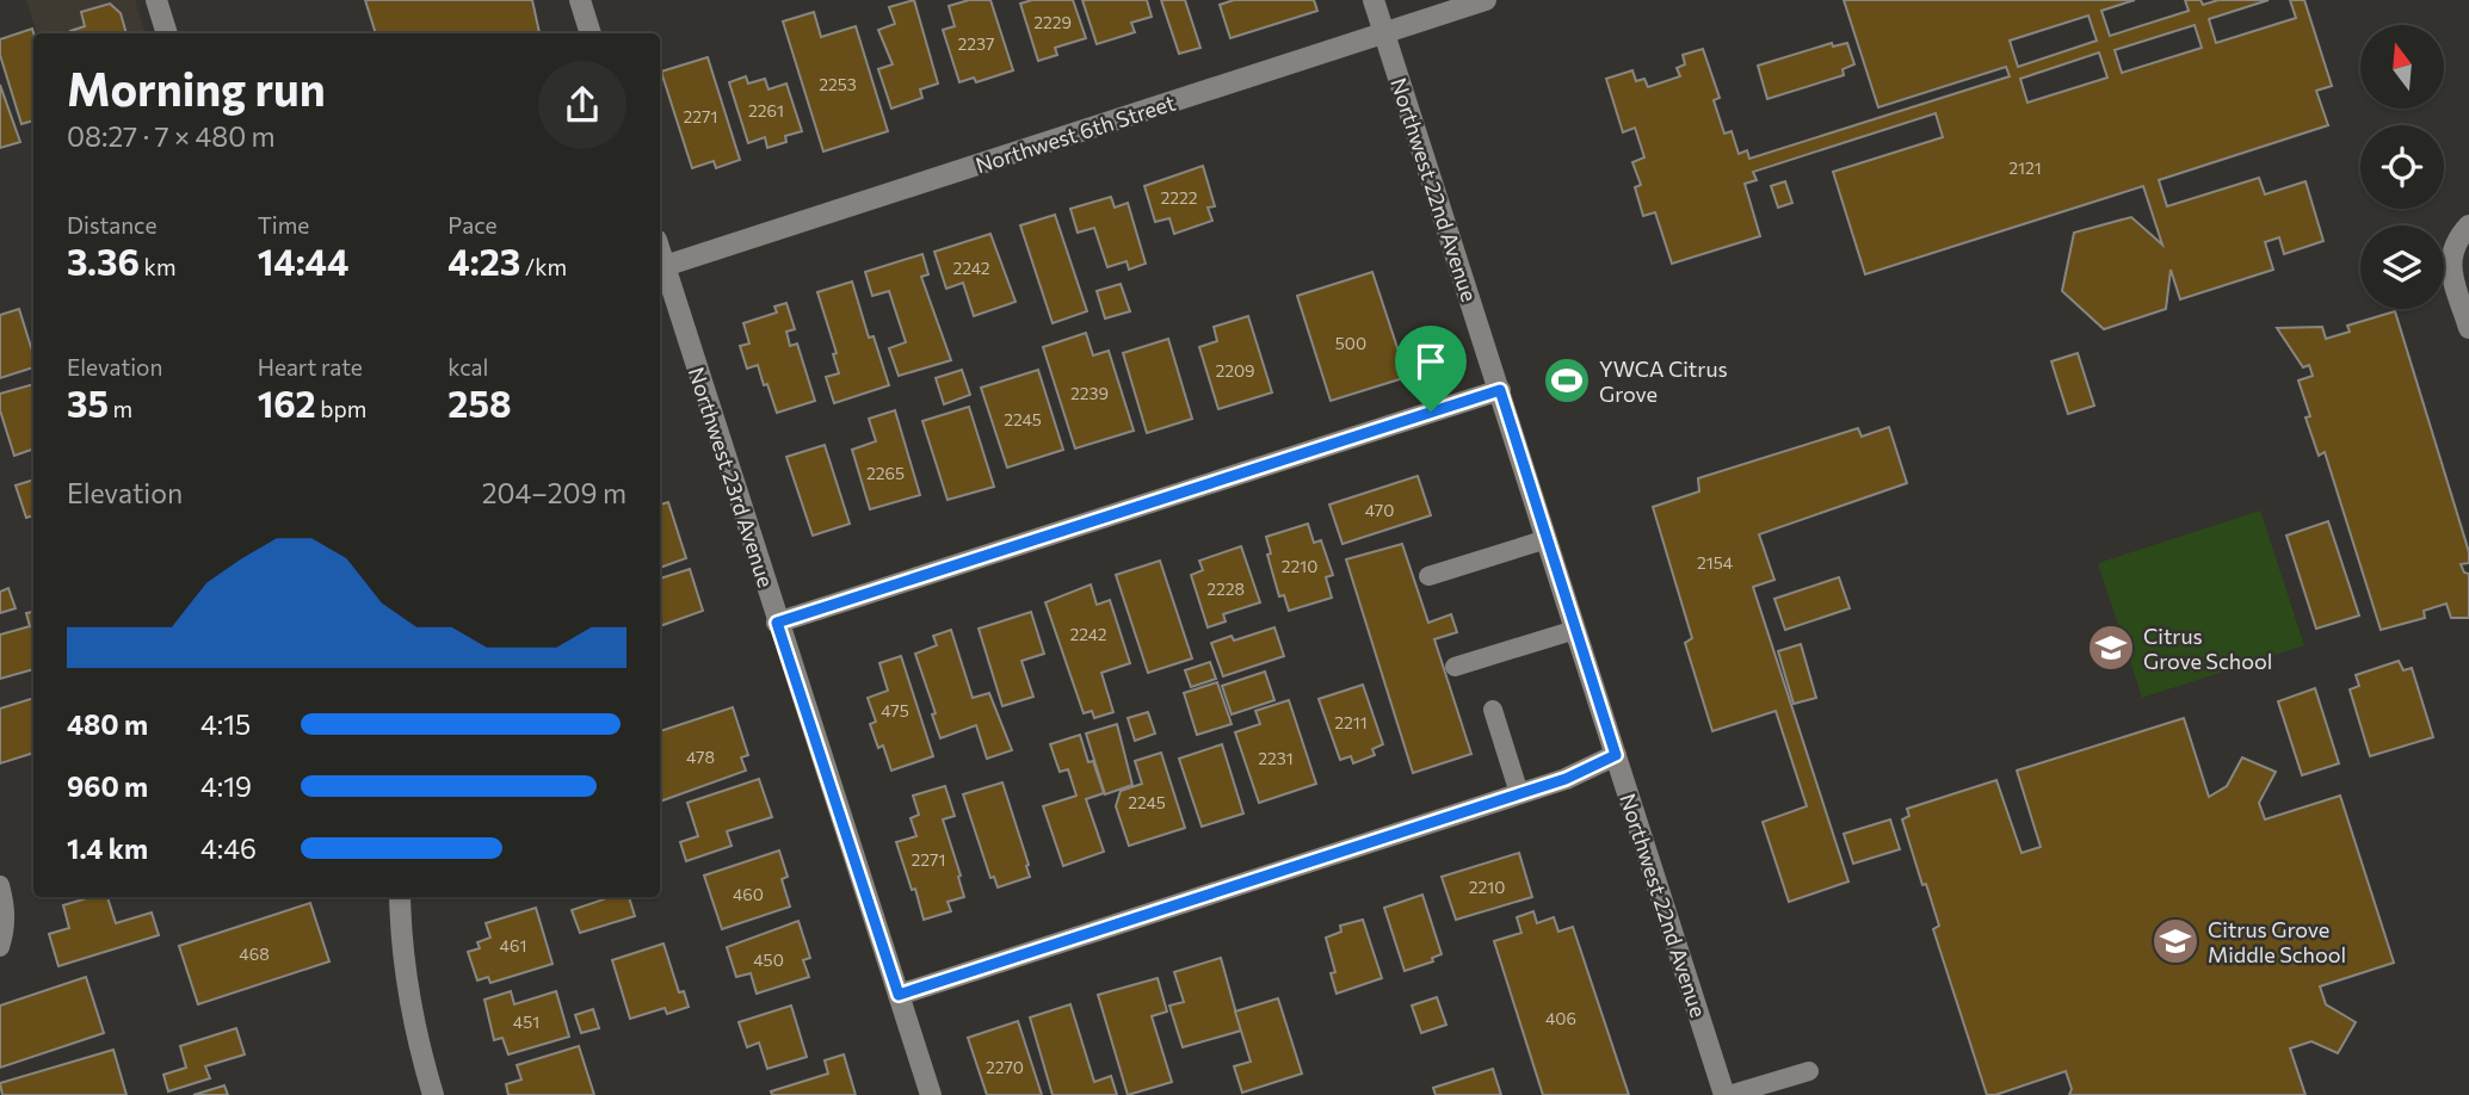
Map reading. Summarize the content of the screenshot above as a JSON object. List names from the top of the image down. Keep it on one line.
{"streets":{"street":["Northwest 6th Street","Northwest 22nd Avenue","Northwest 23rd Avenue"]},"crossings":[["Northwest 6th Street","Northwest 22nd Avenue"],["Northwest 6th Street","Northwest 23rd Avenue"]],"places":{"sports":["YWCA Citrus Grove"],"school or university":["Citrus Grove School","Citrus Grove Middle School"]},"house_numbers":["2229","2237","2253","2261","2271","2121","2222","2242","500","2209","2239","2245","2265","470","2154","2210","2228","2242","475","2211","478","2231","2245","2271","2210","460","461","468","450","406","451","2270"],"north":"top","page":{"heading":["Morning run","08:27 · 7 × 480 m"],"stats":[["Distance","3.36 km"],["Time","14:44"],["Pace","4:23 /km"],["Elevation","35 m"],["Heart rate","162 bpm"],["kcal","258"]],"chart":["Elevation","204–209 m"],"list":[{"name":"480 m","note":"4:15"},{"name":"960 m","note":"4:19"},{"name":"1.4 km","note":"4:46"}]}}
